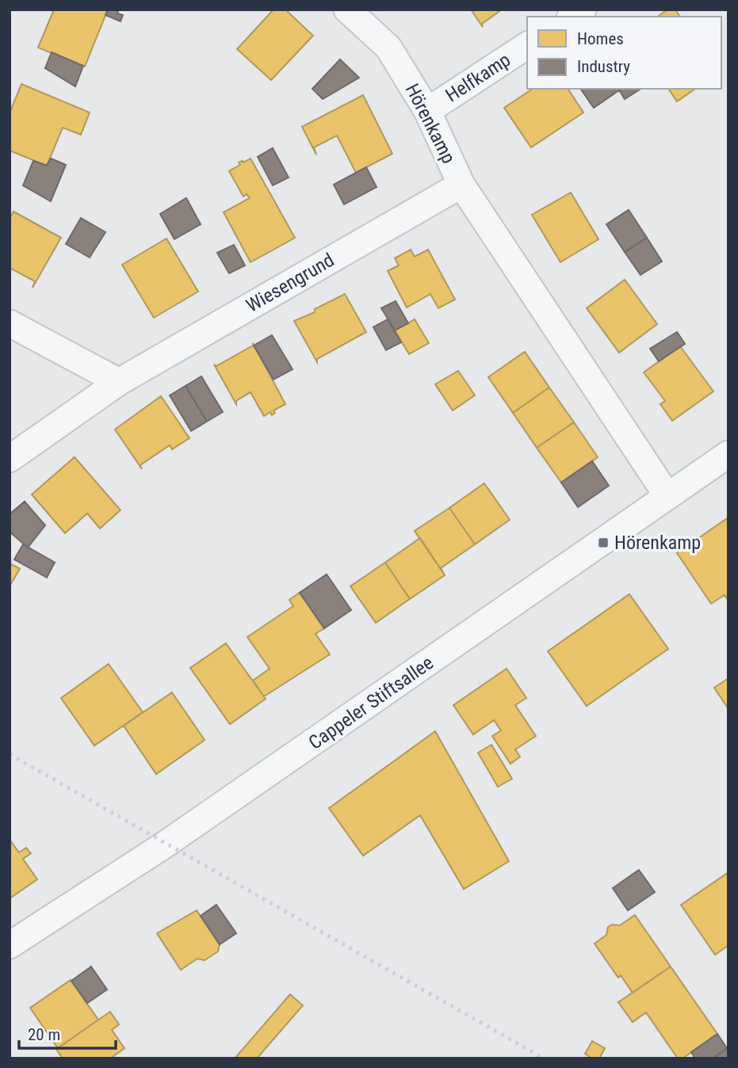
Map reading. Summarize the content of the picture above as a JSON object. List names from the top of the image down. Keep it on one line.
{"streets":{"street":["Helfkamp","Hörenkamp","Wiesengrund","Cappeler Stiftsallee"]},"crossings":[["Helfkamp","Hörenkamp"],["Hörenkamp","Wiesengrund"],["Hörenkamp","Cappeler Stiftsallee"]],"places":{"transit":["Hörenkamp"]},"legend":["Homes","Industry"],"scale_bar":"20 m"}
